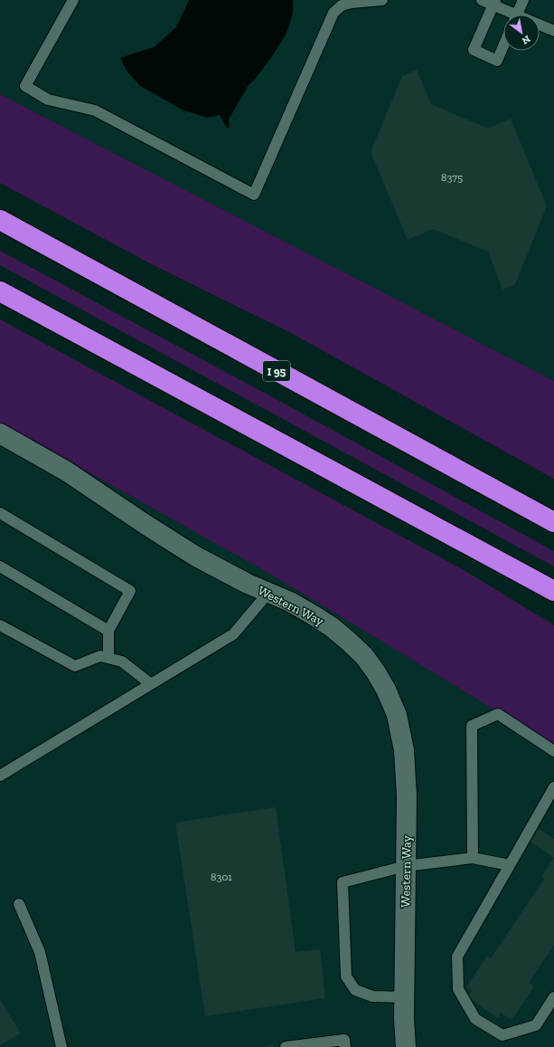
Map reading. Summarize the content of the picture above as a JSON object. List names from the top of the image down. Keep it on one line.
{"streets":{"highway":["I 95"],"street":["Western Way"]},"house_numbers":["8375","8301"],"north":"bottom right"}
